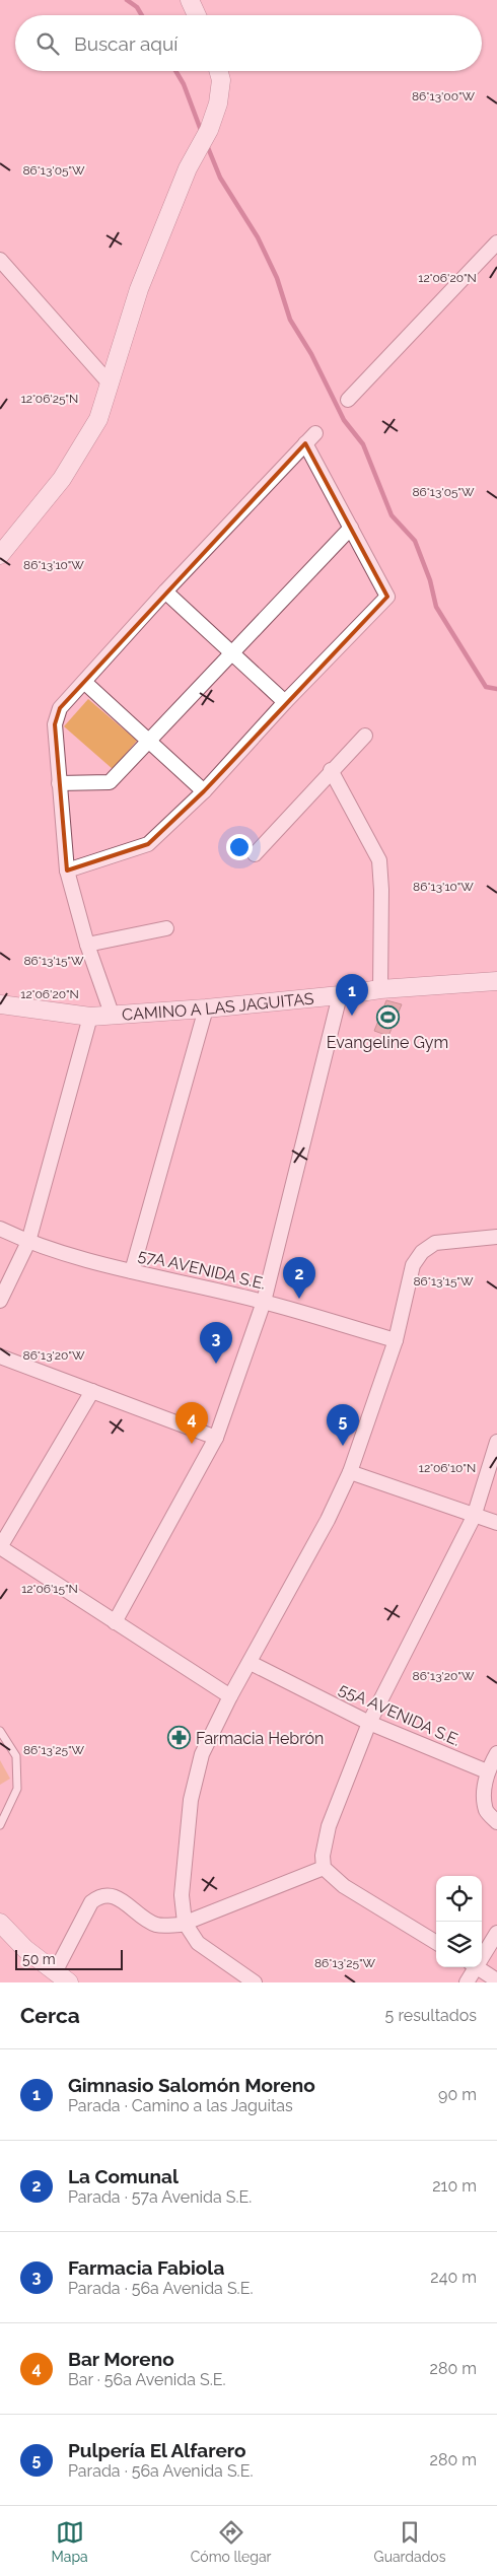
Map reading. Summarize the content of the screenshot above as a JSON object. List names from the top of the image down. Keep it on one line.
{"streets":{"street":["CAMINO A LAS JAGUITAS","57A AVENIDA S.E.","55A AVENIDA S.E."]},"places":{"sports":["Evangeline Gym"],"pharmacy":["Farmacia Hebrón"]},"scale_bar":"50 m","page":{"search":"Buscar aquí","pins":["1","2","3","4","5"],"scale":"50 m","heading":["Cerca","5 resultados"],"list":[{"mark":"1","name":"Gimnasio Salomón Moreno","note":"Parada · Camino a las Jaguitas","value":"90 m"},{"mark":"2","name":"La Comunal","note":"Parada · 57a Avenida S.E.","value":"210 m"},{"mark":"3","name":"Farmacia Fabiola","note":"Parada · 56a Avenida S.E.","value":"240 m"},{"mark":"4","name":"Bar Moreno","note":"Bar · 56a Avenida S.E.","value":"280 m"},{"mark":"5","name":"Pulpería El Alfarero","note":"Parada · 56a Avenida S.E.","value":"280 m"}],"nav":["Mapa","Cómo llegar","Guardados"]},"coordinates":["86°13'00\"W","86°13'05\"W","12°06'20\"N","12°06'25\"N","86°13'10\"W","86°13'15\"W","86°13'20\"W","12°06'10\"N","12°06'15\"N","86°13'25\"W"]}
